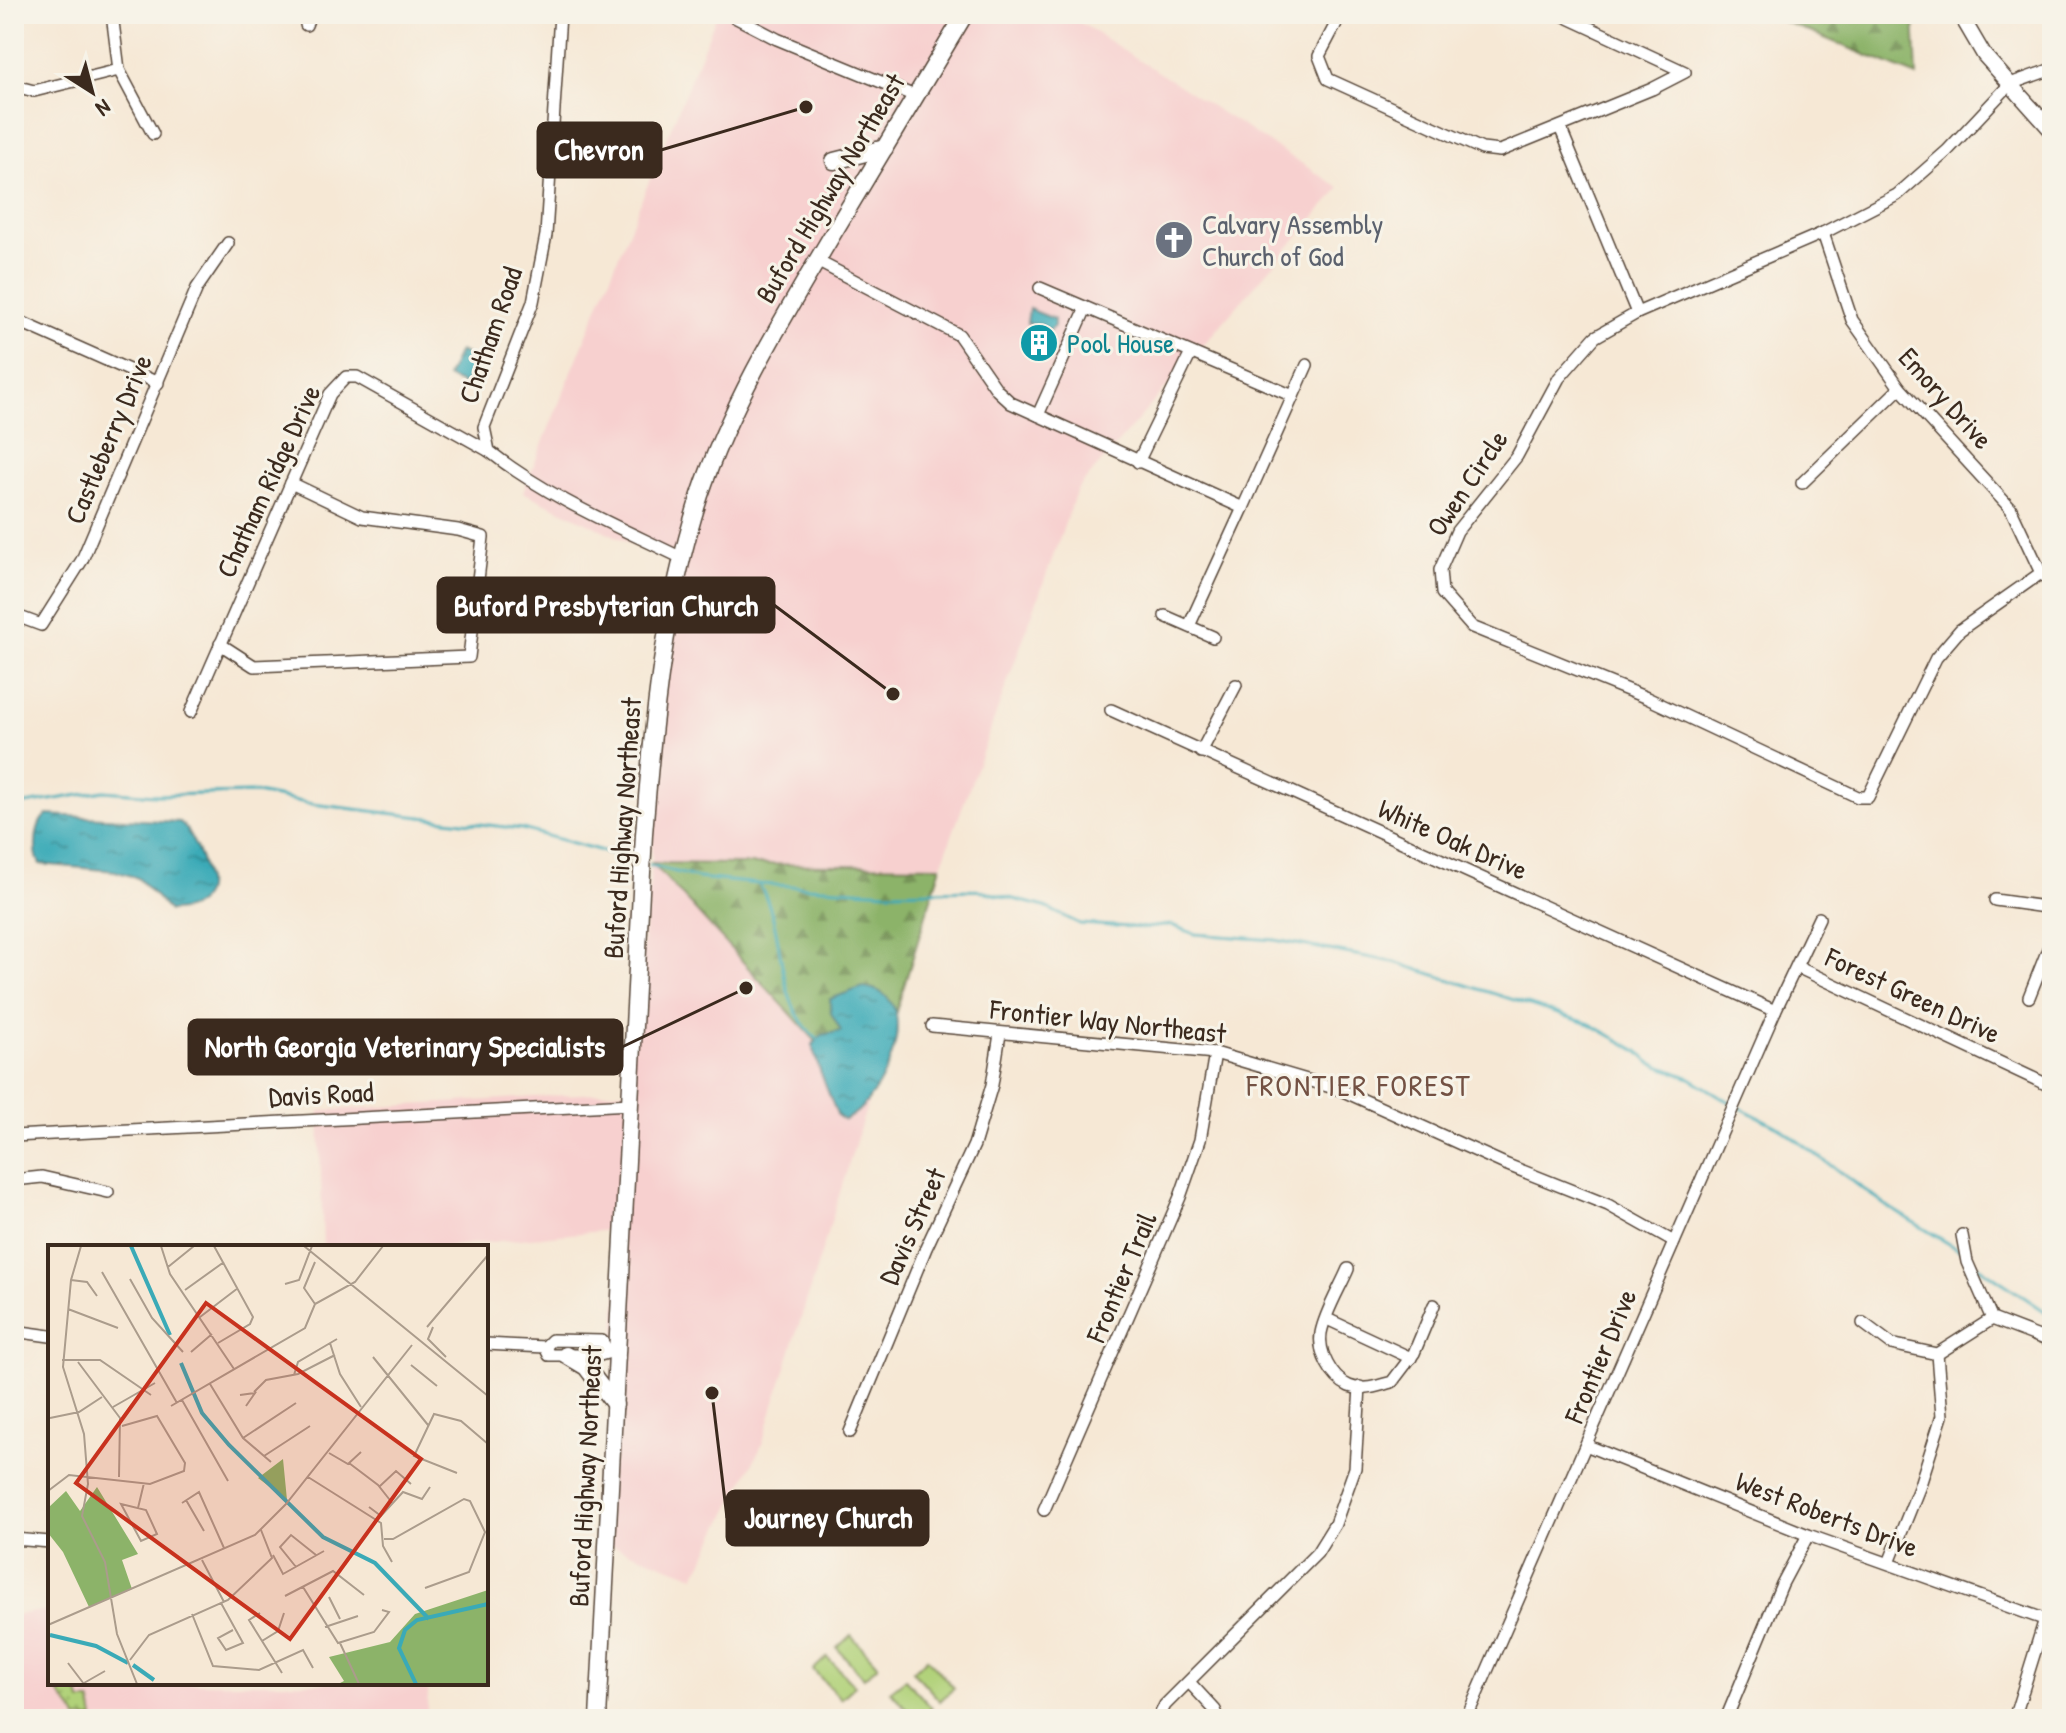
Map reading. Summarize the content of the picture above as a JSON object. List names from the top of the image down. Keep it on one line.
{"streets":{"main road":["Buford Highway Northeast"],"street":["Chatham Road","Emory Drive","Castleberry Drive","Chatham Ridge Drive","Owen Circle","White Oak Drive","Forest Green Drive","Frontier Way Northeast","Davis Road","Davis Street","Frontier Trail","Frontier Drive","West Roberts Drive"]},"crossings":[["Buford Highway Northeast","Davis Road"],["Chatham Road","Chatham Ridge Drive"],["Emory Drive","Owen Circle"],["White Oak Drive","Frontier Drive"],["Forest Green Drive","Frontier Drive"],["Frontier Way Northeast","Davis Street"],["Frontier Way Northeast","Frontier Trail"],["Frontier Way Northeast","Frontier Drive"],["Frontier Drive","West Roberts Drive"]],"districts":["FRONTIER FOREST"],"places":{"other":["Chevron","Buford Presbyterian Church","North Georgia Veterinary Specialists","Journey Church"],"church":["Calvary Assembly Church of God"],"building":["Pool House"]},"north":"bottom right"}
